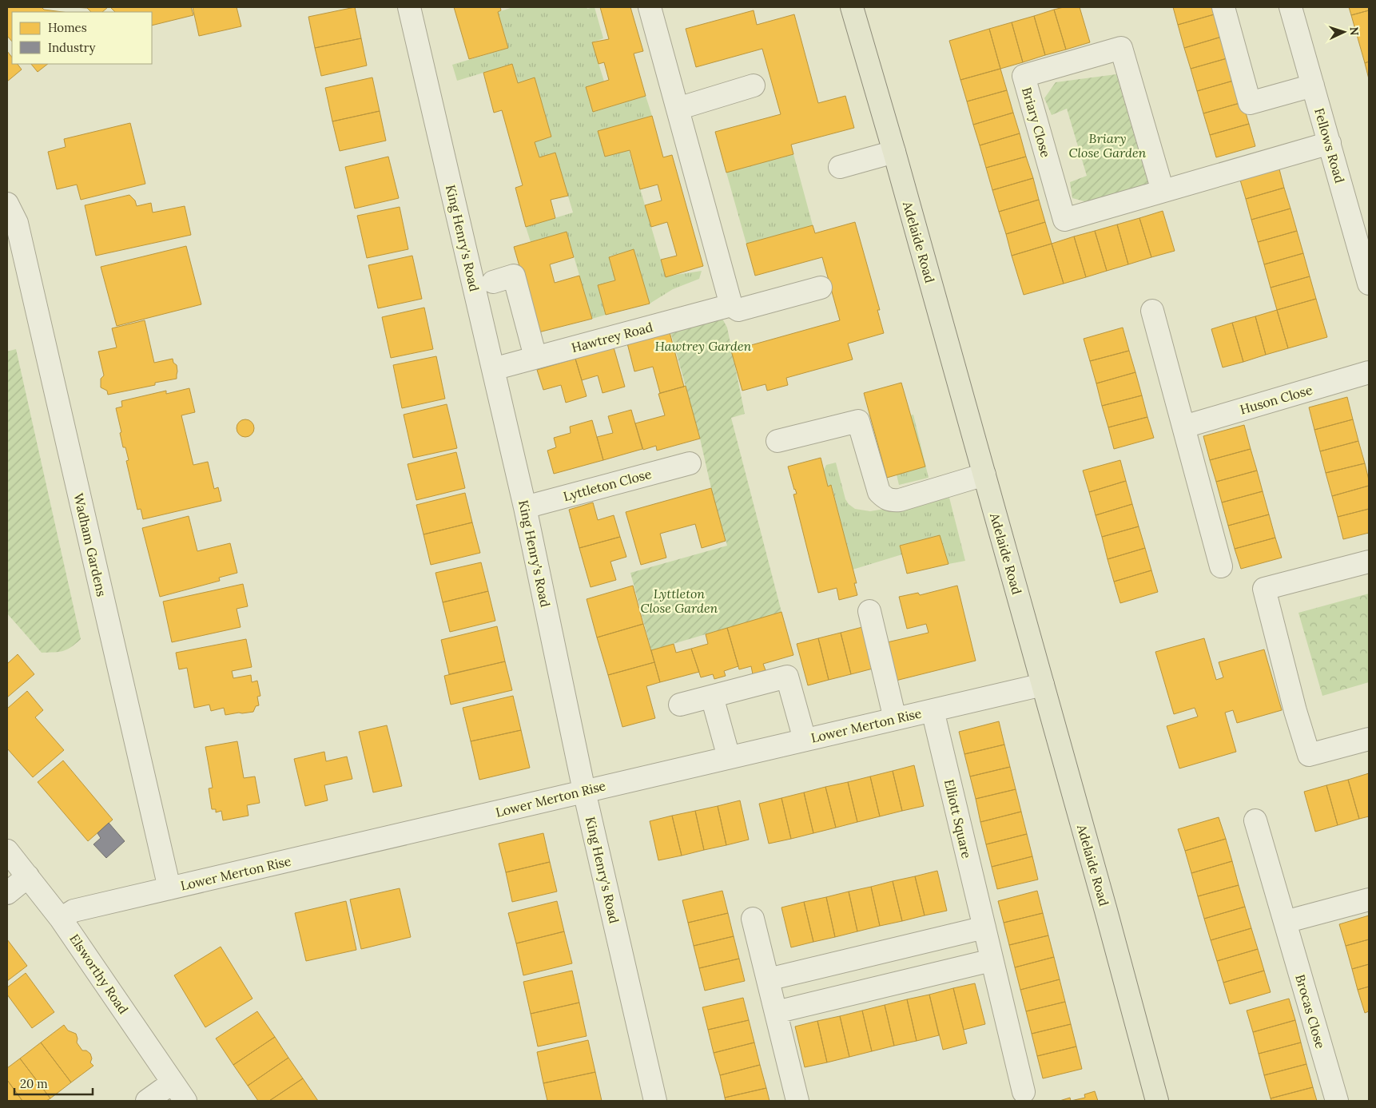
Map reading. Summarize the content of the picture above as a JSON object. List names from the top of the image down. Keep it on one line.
{"streets":{"main road":["Adelaide Road"],"street":["Briary Close","Fellows Road","King Henry's Road","Hawtrey Road","Huson Close","Lyttleton Close","Wadham Gardens","Lower Merton Rise","Elliott Square","Elsworthy Road","Brocas Close"]},"crossings":[["Briary Close","Fellows Road"],["King Henry's Road","Hawtrey Road"],["King Henry's Road","Lyttleton Close"],["King Henry's Road","Lower Merton Rise"],["Adelaide Road","Lower Merton Rise"],["Wadham Gardens","Lower Merton Rise"],["Lower Merton Rise","Elliott Square"],["Lower Merton Rise","Elsworthy Road"]],"parks":["Briary Close Garden","Hawtrey Garden","Lyttleton Close Garden"],"legend":["Homes","Industry"],"scale_bar":"20 m","north":"right"}
